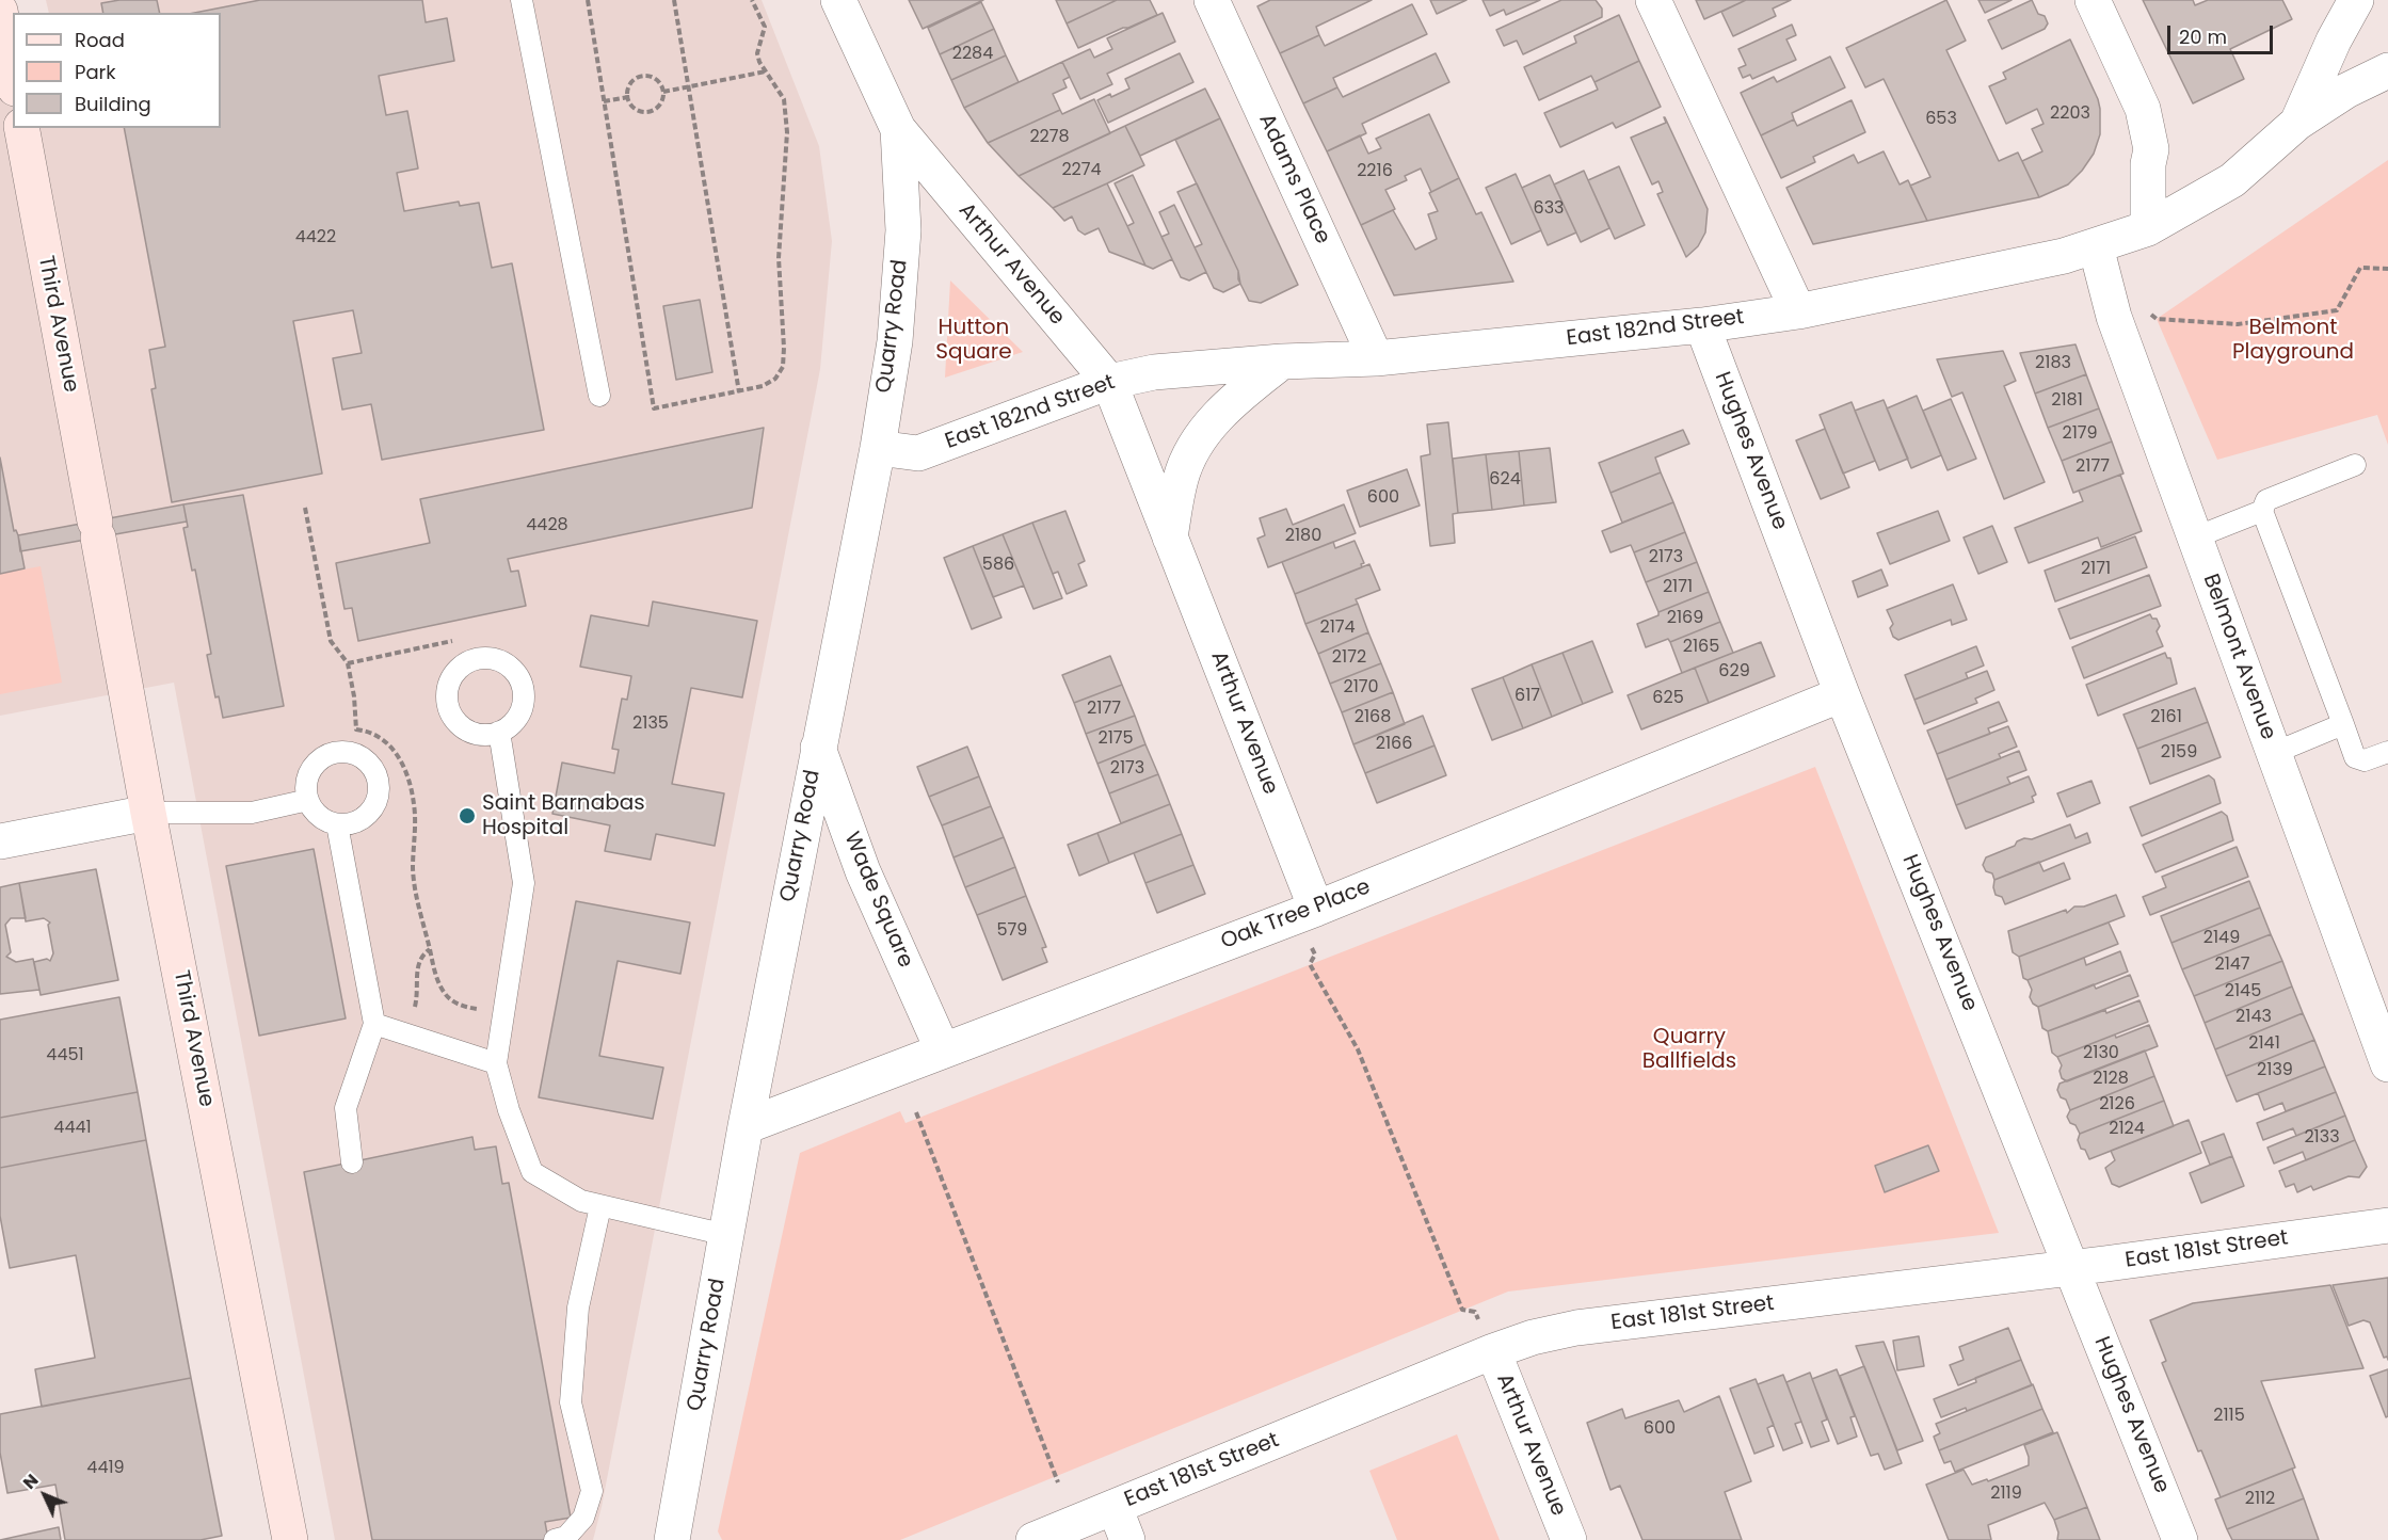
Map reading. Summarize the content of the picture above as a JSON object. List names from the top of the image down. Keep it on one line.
{"streets":{"main road":["Third Avenue"],"street":["Adams Place","Arthur Avenue","Quarry Road","East 182nd Street","Hughes Avenue","Belmont Avenue","Wade Square","Oak Tree Place","East 181st Street"]},"crossings":[["Adams Place","East 182nd Street"],["Arthur Avenue","Quarry Road"],["Arthur Avenue","East 182nd Street"],["Arthur Avenue","Oak Tree Place"],["Arthur Avenue","East 181st Street"],["Quarry Road","East 182nd Street"],["Quarry Road","Wade Square"],["Quarry Road","Oak Tree Place"],["East 182nd Street","Hughes Avenue"],["East 182nd Street","Belmont Avenue"],["Hughes Avenue","Oak Tree Place"],["Hughes Avenue","East 181st Street"],["Wade Square","Oak Tree Place"]],"parks":["Hutton Square","Belmont Playground","Quarry Ballfields"],"places":["Saint Barnabas Hospital"],"house_numbers":["2284","2203","653","2278","2274","2216","633","4422","2183","2181","2179","2177","624","600","4428","2180","2173","586","2171","2171","2169","2174","2165","2172","629","2170","617","625","2177","2168","2161","2135","2175","2166","2159","2173","579","2149","2147","2145","2143","2141","2130","4451","2139","2128","2126","4441","2124","2133","2115","600","4419","2119","2112"],"legend":["Road","Park","Building"],"scale_bar":"20 m","north":"top left"}
